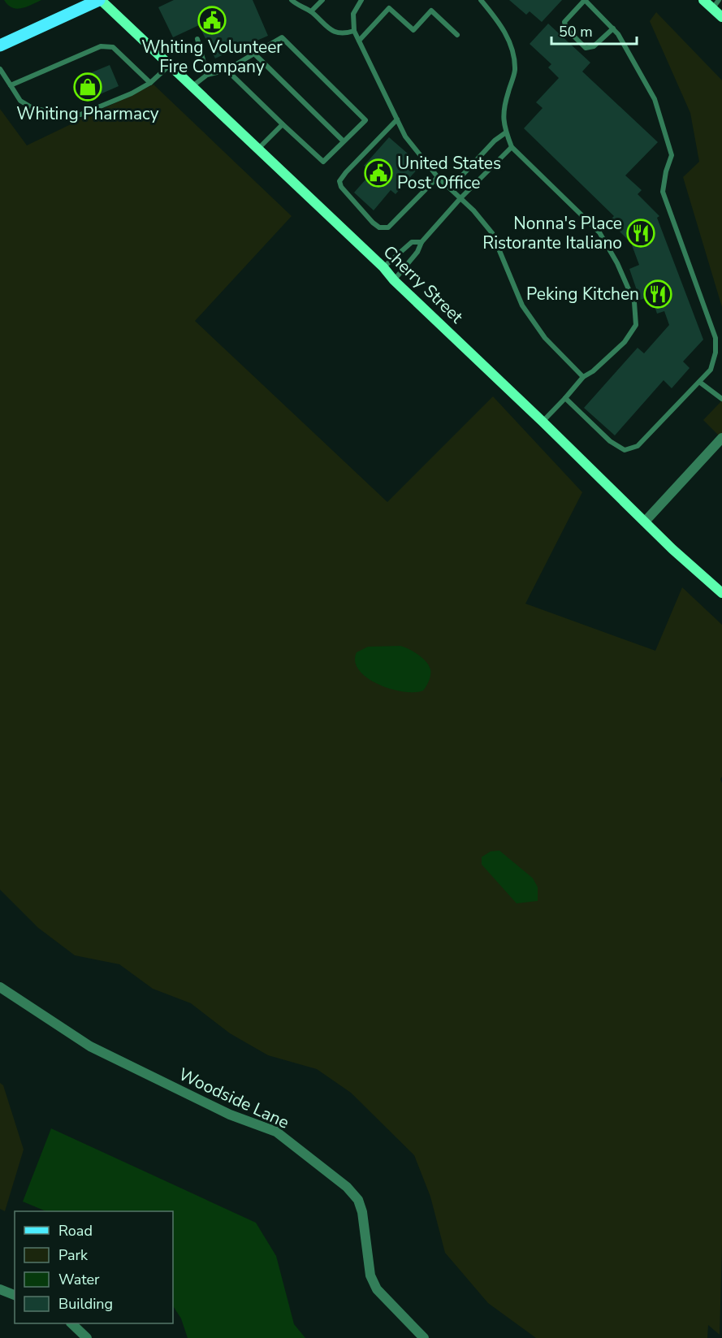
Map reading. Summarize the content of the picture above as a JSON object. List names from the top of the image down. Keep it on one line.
{"streets":{"street":["Cherry Street","Woodside Lane"]},"places":{"public building":["Whiting Volunteer Fire Company","United States Post Office"],"shop":["Whiting Pharmacy"],"restaurant":["Nonna's Place Ristorante Italiano","Peking Kitchen"]},"legend":["Road","Park","Water","Building"],"scale_bar":"50 m"}
